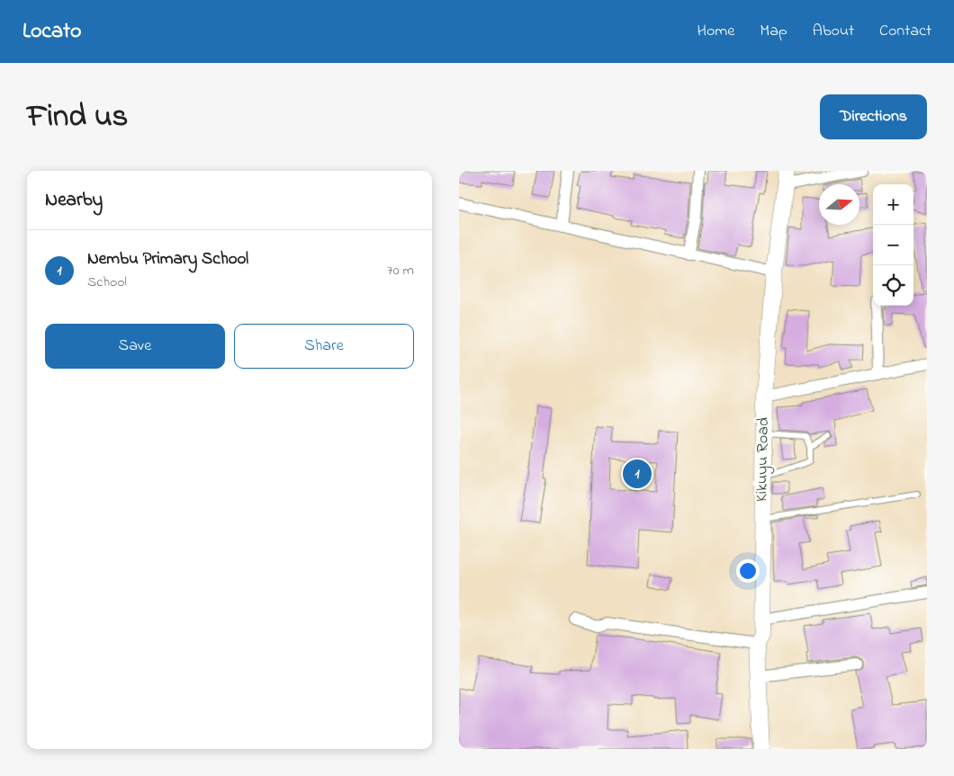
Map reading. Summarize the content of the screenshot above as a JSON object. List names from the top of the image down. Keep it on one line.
{"streets":{"main road":["Kikuyu Road"]},"north":"right","page":{"header":"Locato","nav":["Home","Map","About","Contact"],"title":"Find us","buttons":["Directions",["Save","Share"]],"heading":"Nearby","map_buttons":["+","−"],"list":[{"mark":"1","name":"Nembu Primary School","note":"School","value":"70 m"}],"pins":"1"}}
